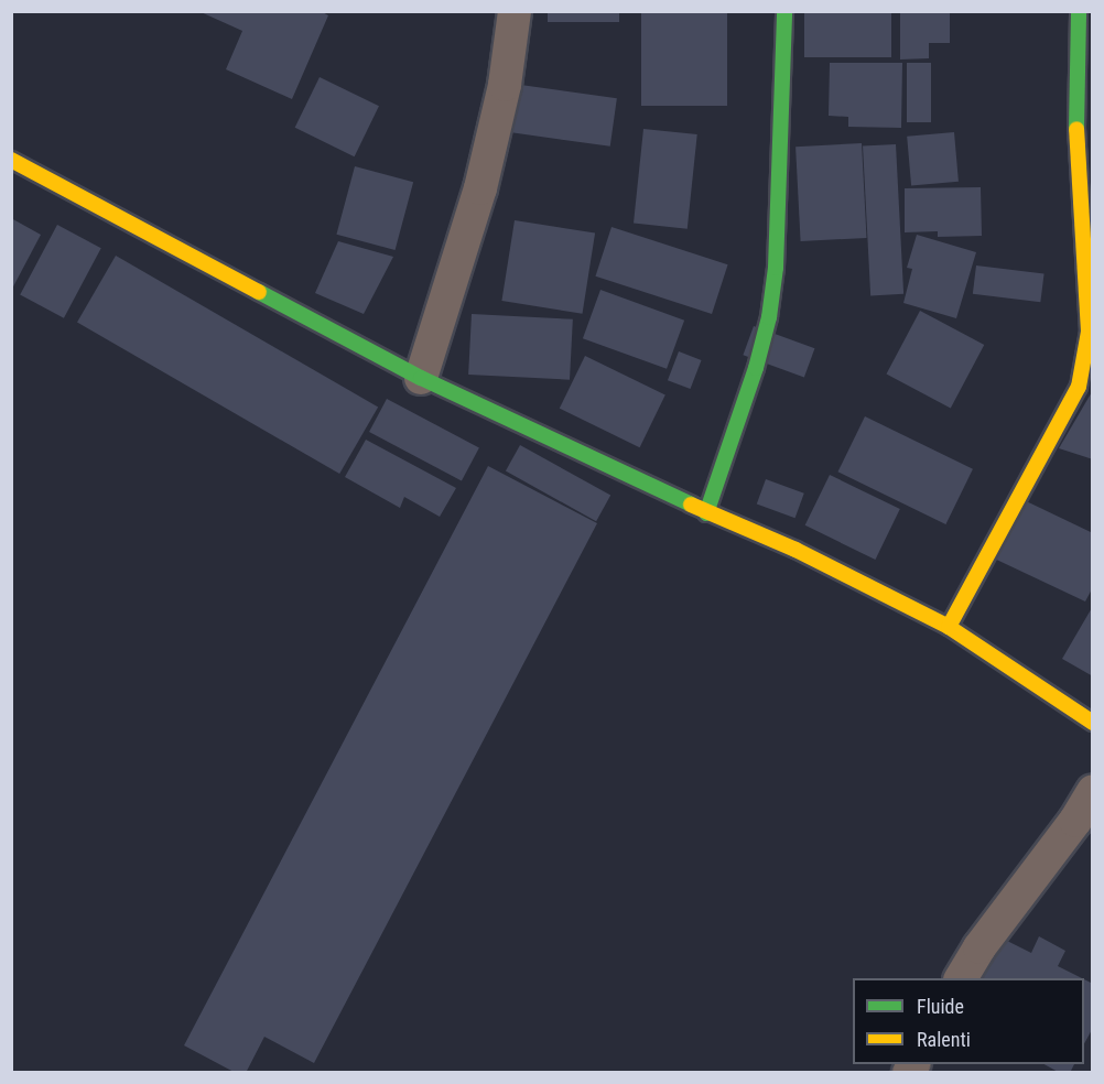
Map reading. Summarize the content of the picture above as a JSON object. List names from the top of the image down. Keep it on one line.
{"legend":["Fluide","Ralenti"]}
